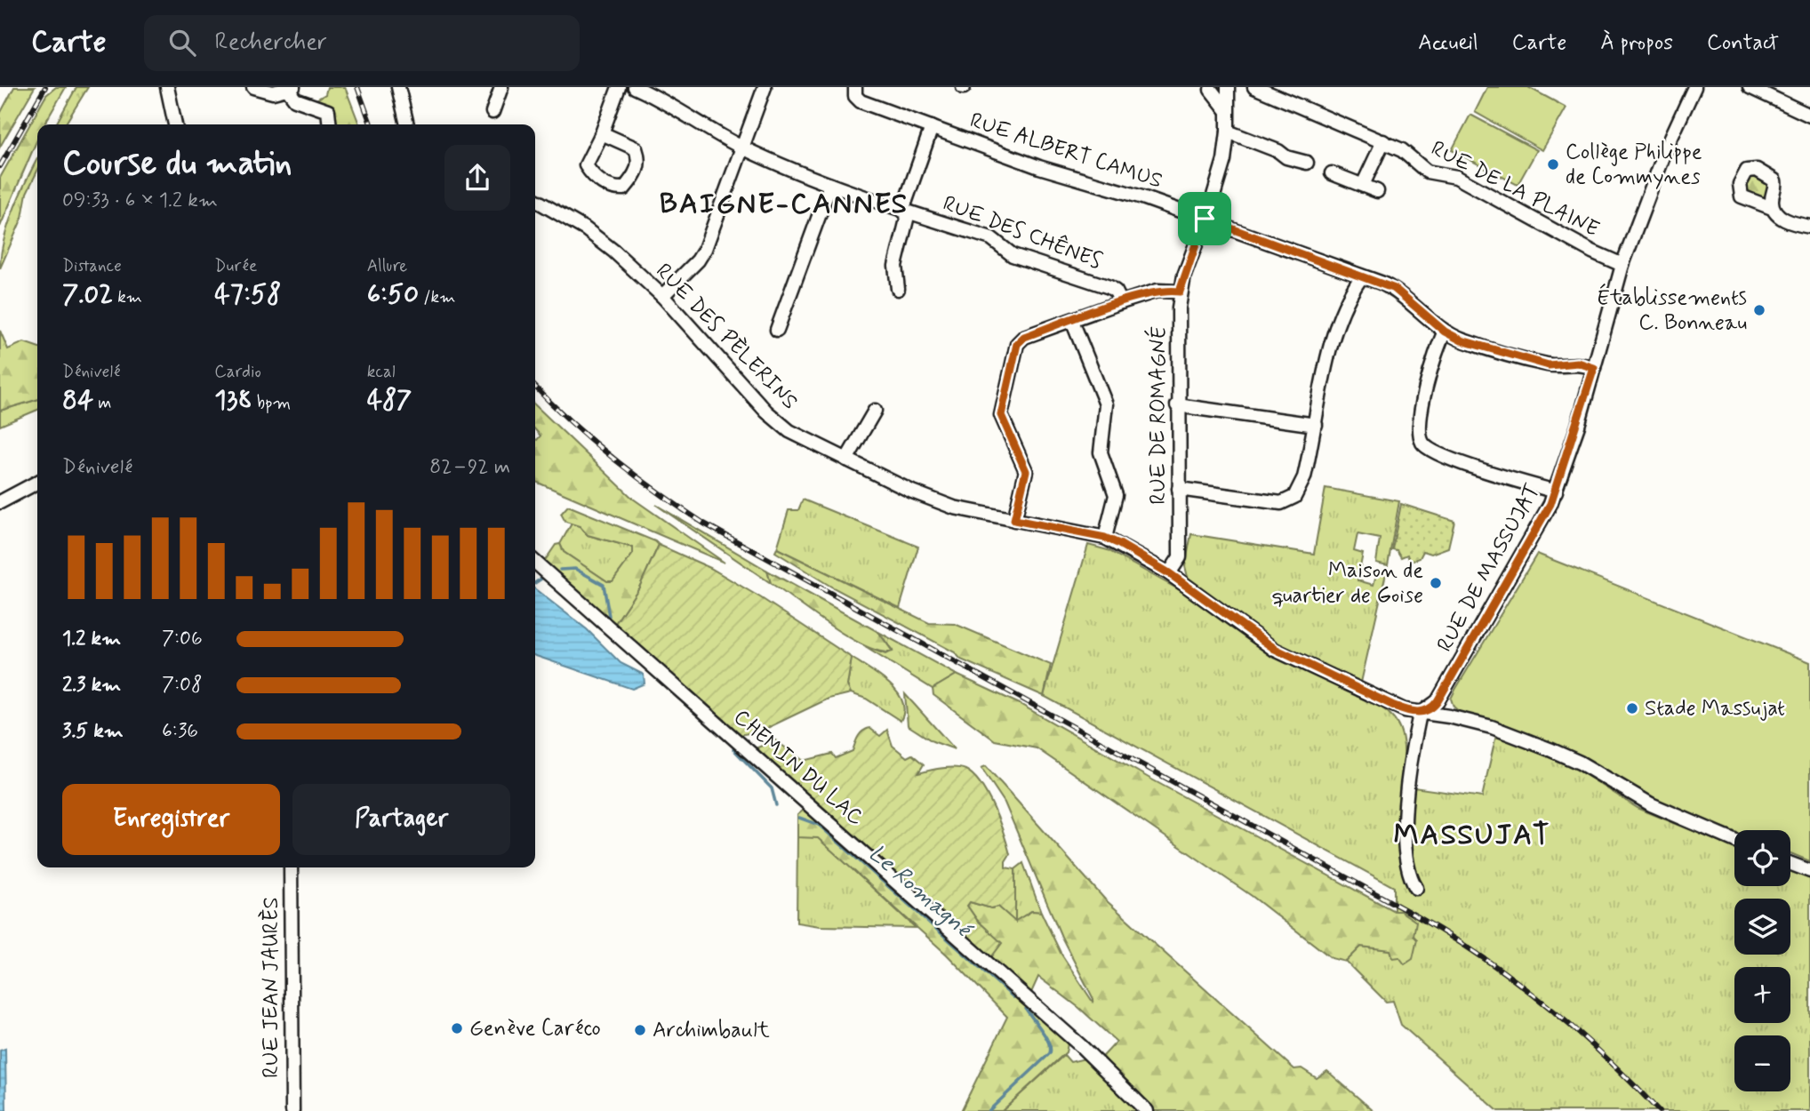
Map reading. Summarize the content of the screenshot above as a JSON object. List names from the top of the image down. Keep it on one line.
{"streets":{"street":["RUE ALBERT CAMUS","RUE DE LA PLAINE","RUE DES CHÊNES","RUE DES PÈLERINS","RUE DE ROMAGNÉ","RUE DE MASSUJAT","CHEMIN DU LAC","RUE JEAN JAURÈS"]},"crossings":[["RUE ALBERT CAMUS","RUE DE ROMAGNÉ"],["RUE ALBERT CAMUS","RUE DE MASSUJAT"],["RUE DE LA PLAINE","RUE DE MASSUJAT"],["RUE DES PÈLERINS","RUE DE ROMAGNÉ"],["RUE DES PÈLERINS","RUE DE MASSUJAT"]],"districts":["BAIGNE-CANNES","MASSUJAT"],"water":["Le Romagné"],"places":["Collège Philippe de Commynes","Établissements C. Bonneau","Maison de quartier de Goise","Stade Massujat","Genève Caréco","Archimbault"],"page":{"header":"Carte","search":"Rechercher","nav":["Accueil","Carte","À propos","Contact"],"heading":["Course du matin","09:33 · 6 × 1.2 km"],"stats":[["Distance","7.02 km"],["Durée","47:58"],["Allure","6:50 /km"],["Dénivelé","84 m"],["Cardio","138 bpm"],["kcal","487"]],"chart":["Dénivelé","82–92 m"],"list":[{"name":"1.2 km","note":"7:06"},{"name":"2.3 km","note":"7:08"},{"name":"3.5 km","note":"6:36"}],"buttons":["Enregistrer","Partager"],"map_buttons":["+","−"]}}
